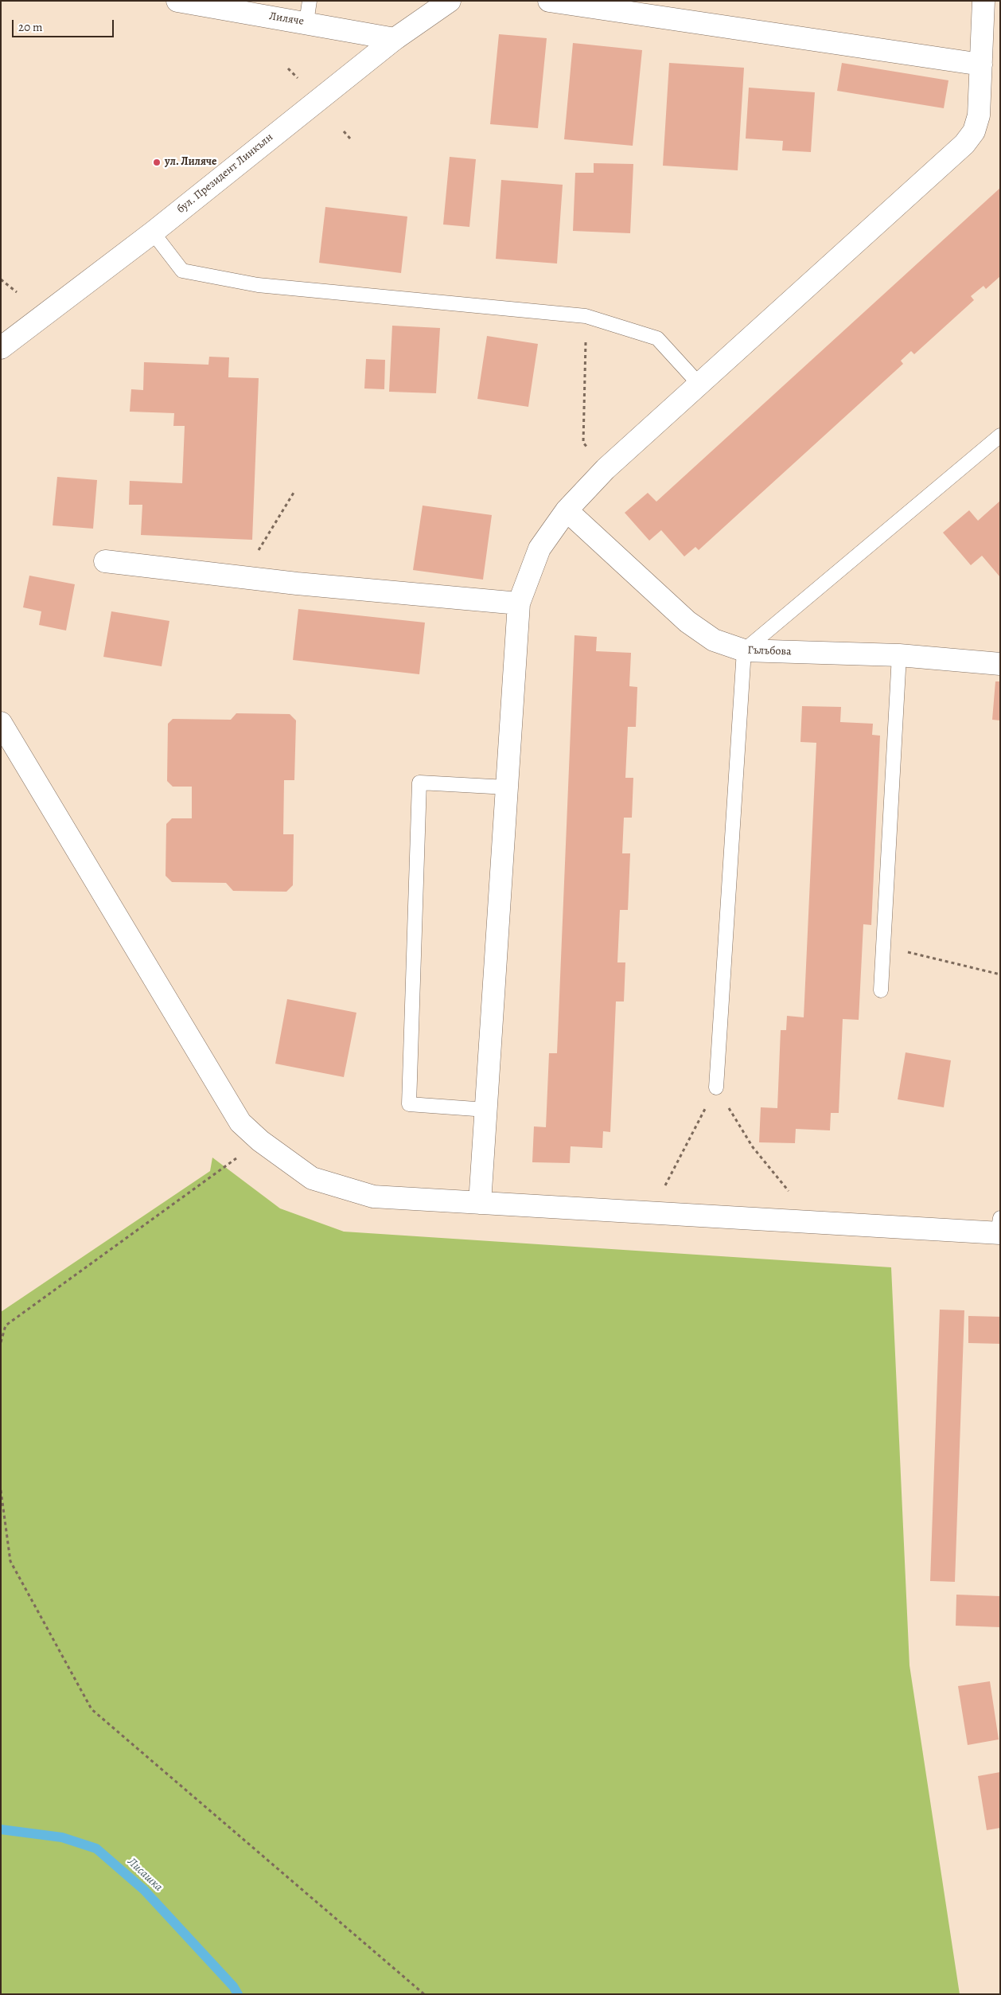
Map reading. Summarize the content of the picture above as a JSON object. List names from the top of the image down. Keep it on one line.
{"streets":{"street":["Лиляче","бул. Президент Линкълн","Гълъбова"]},"crossings":[["Лиляче","бул. Президент Линкълн"]],"water":["Лисашка"],"places":["ул. Лиляче"],"scale_bar":"20 m"}
